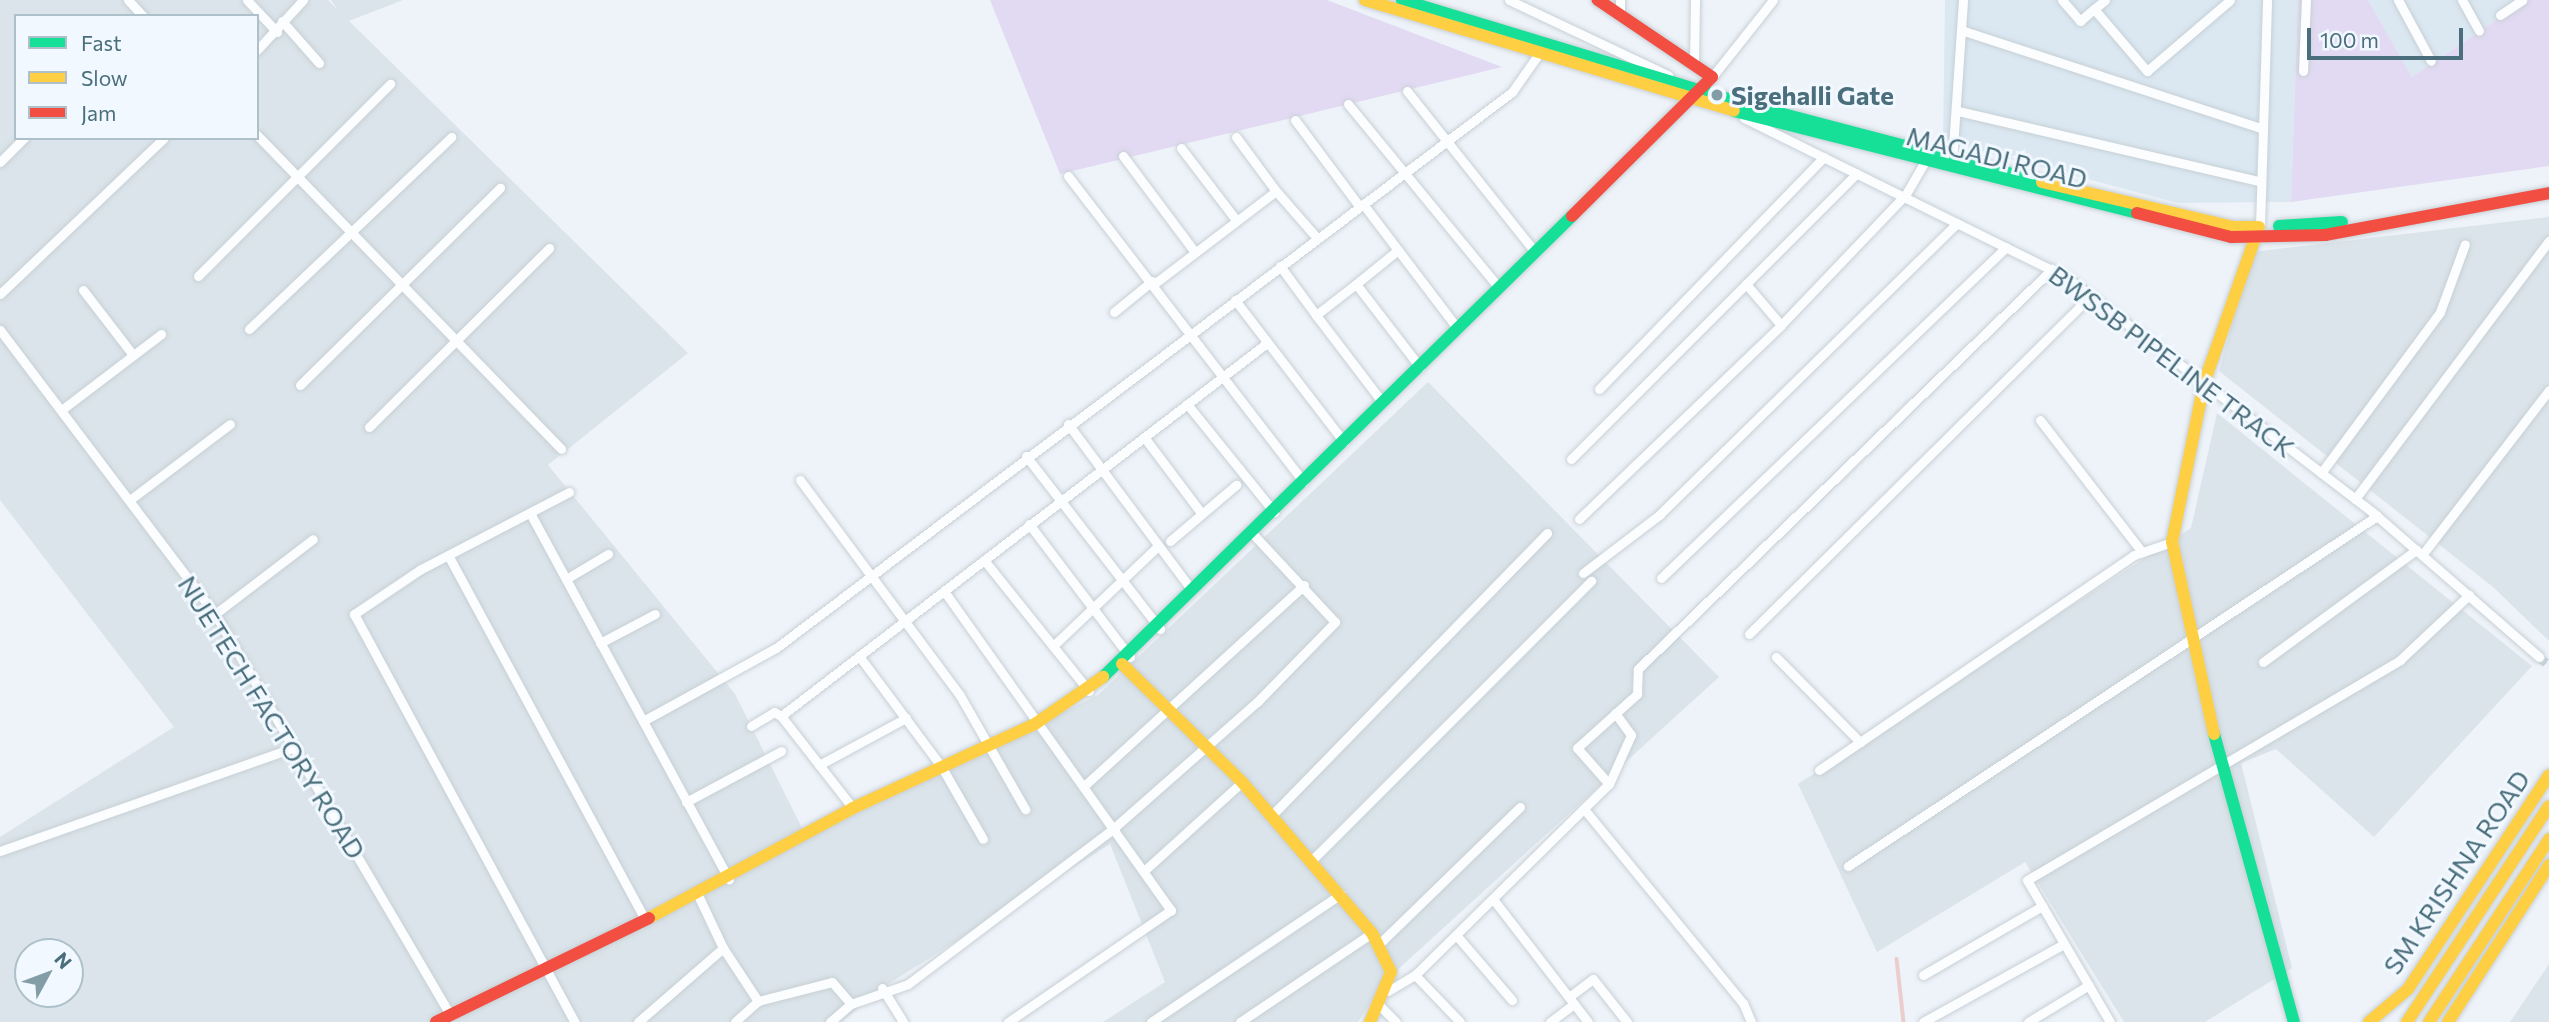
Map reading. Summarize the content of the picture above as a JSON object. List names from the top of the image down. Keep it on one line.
{"streets":{"main road":["MAGADI ROAD","SM KRISHNA ROAD"],"street":["BWSSB PIPELINE TRACK","NUETECH FACTORY ROAD"]},"crossings":[["MAGADI ROAD","BWSSB PIPELINE TRACK"]],"places":["Sigehalli Gate"],"legend":["Fast","Slow","Jam"],"scale_bar":"100 m","north":"top right"}
